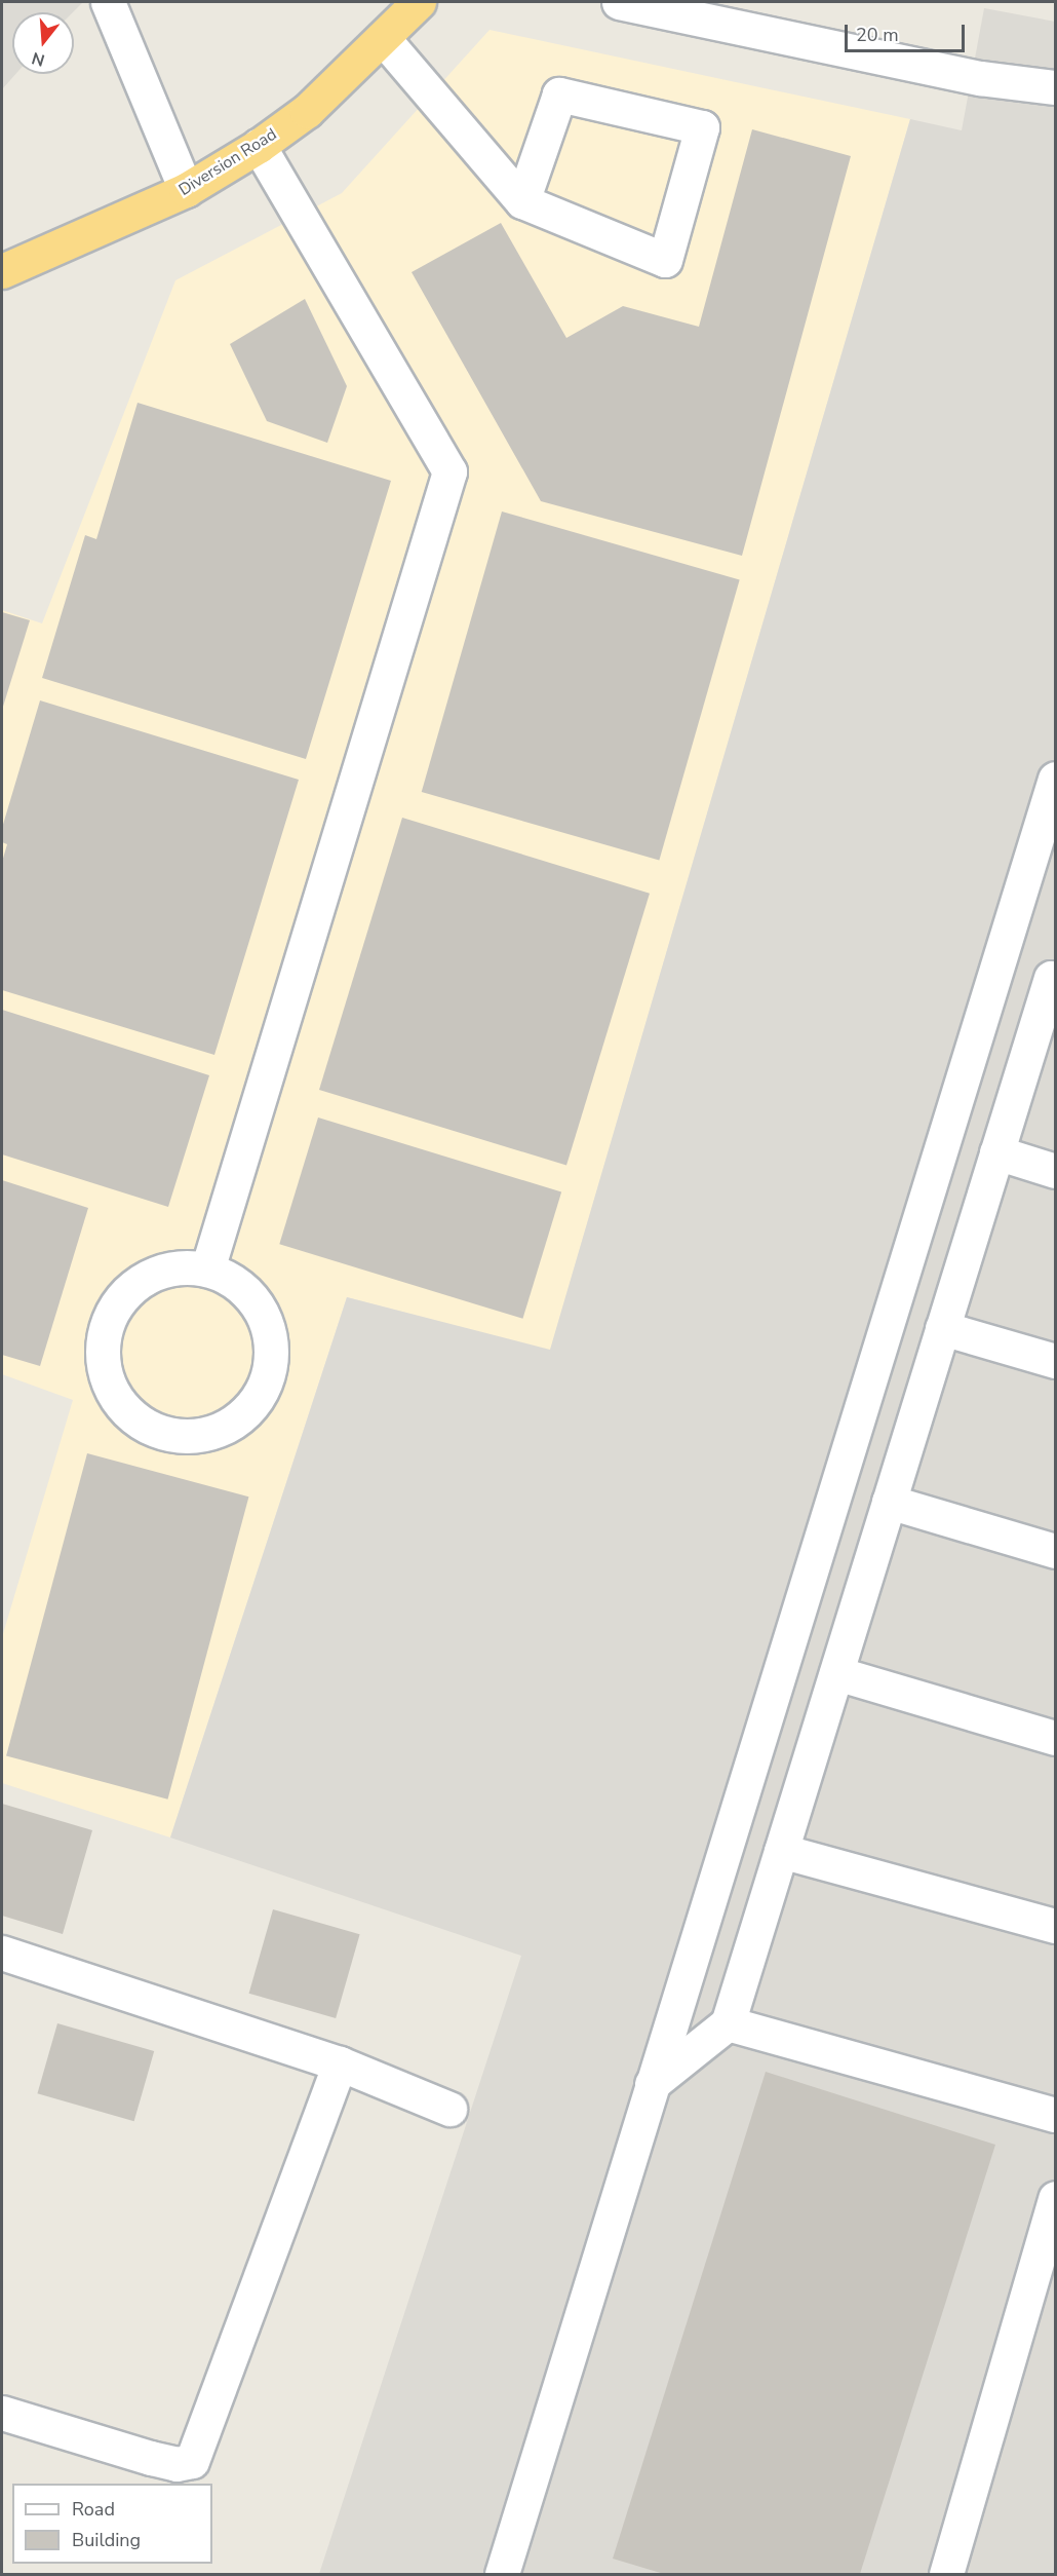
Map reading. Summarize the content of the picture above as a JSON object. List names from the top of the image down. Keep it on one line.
{"streets":{"highway":["Diversion Road"]},"legend":["Road","Building"],"scale_bar":"20 m","north":"bottom"}
